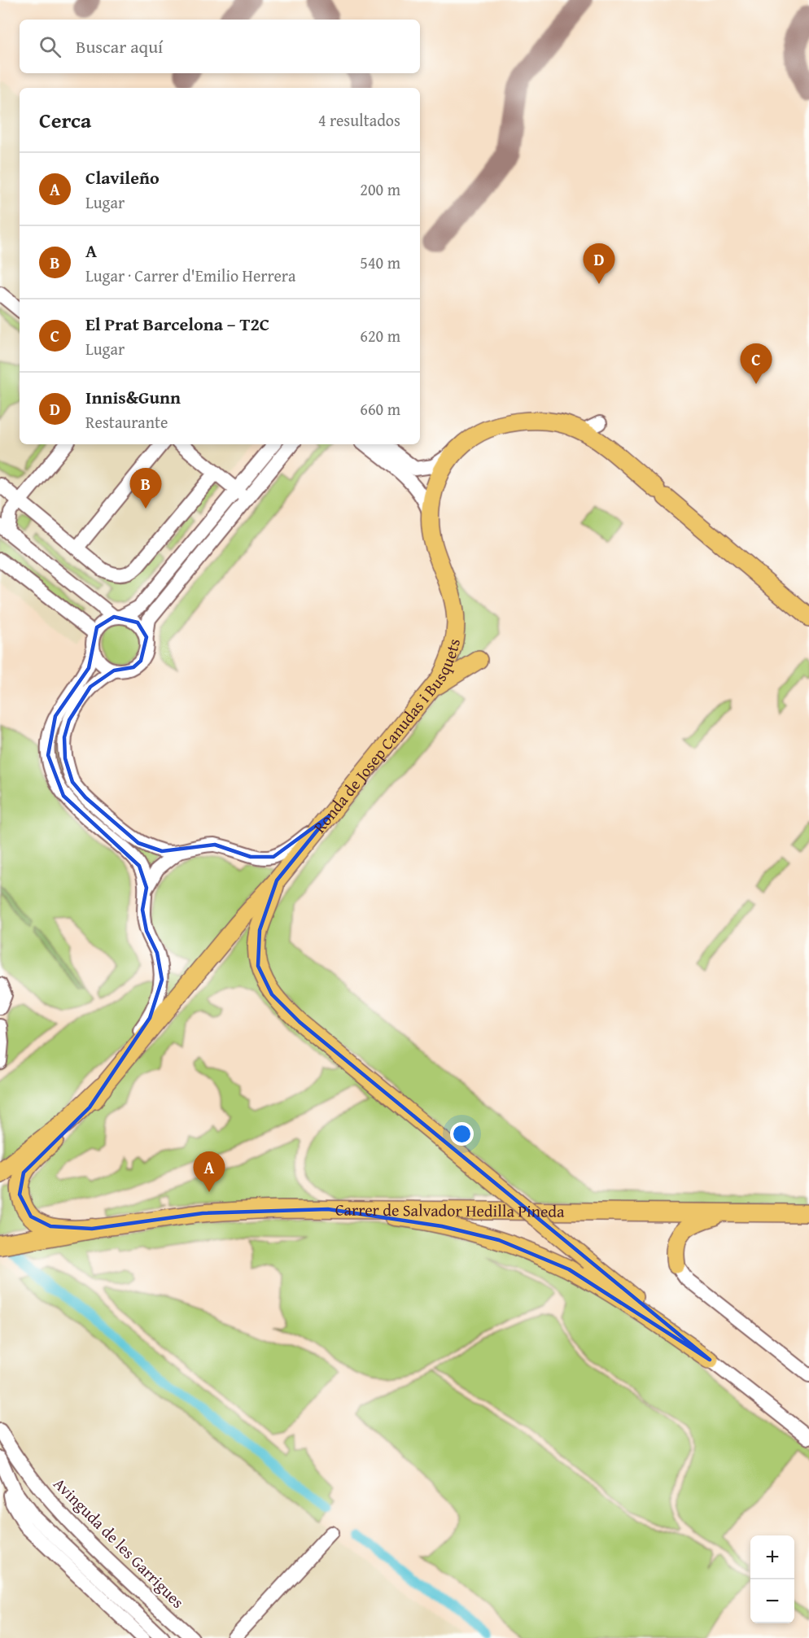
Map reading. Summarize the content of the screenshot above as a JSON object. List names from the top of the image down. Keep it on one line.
{"streets":{"main road":["Ronda de Josep Canudas i Busquets","Carrer de Salvador Hedilla Pineda"],"street":["Avinguda de les Garrigues"]},"crossings":[["Ronda de Josep Canudas i Busquets","Carrer de Salvador Hedilla Pineda"]],"page":{"search":"Buscar aquí","heading":["Cerca","4 resultados"],"list":[{"mark":"A","name":"Clavileño","note":"Lugar","value":"200 m"},{"mark":"B","name":"A","note":"Lugar · Carrer d'Emilio Herrera","value":"540 m"},{"mark":"C","name":"El Prat Barcelona – T2C","note":"Lugar","value":"620 m"},{"mark":"D","name":"Innis&Gunn","note":"Restaurante","value":"660 m"}],"pins":["D","C","B","A"],"map_buttons":["+","−"]}}
